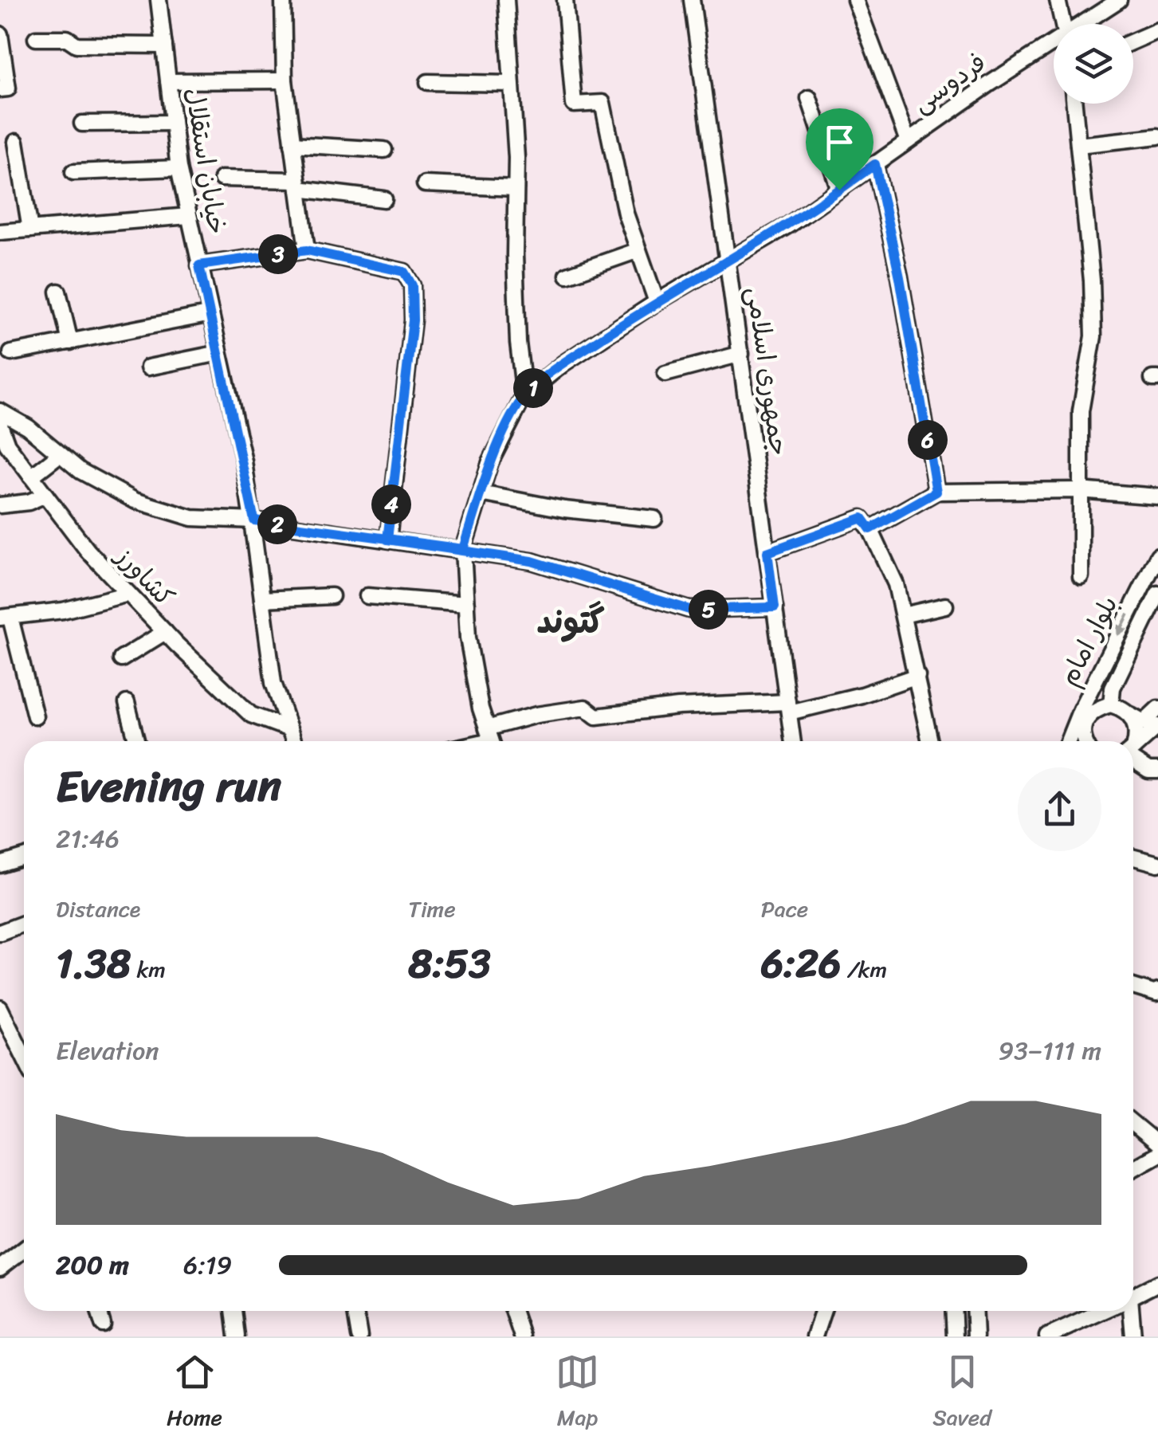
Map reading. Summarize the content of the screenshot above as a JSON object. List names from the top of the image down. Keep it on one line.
{"streets":{"street":["فردوسی","خیابان استقلال","جمهوری اسلامی","کشاورز","بلوار امام"]},"crossings":[["فردوسی","جمهوری اسلامی"],["خیابان استقلال","کشاورز"]],"districts":["گتوند"],"page":{"pins":["3","1","6","4","2","5"],"heading":["Evening run","21:46"],"stats":[["Distance","1.38 km"],["Time","8:53"],["Pace","6:26 /km"]],"chart":["Elevation","93–111 m"],"list":[{"name":"200 m","note":"6:19"}],"tabs":["Home","Map","Saved"]}}
